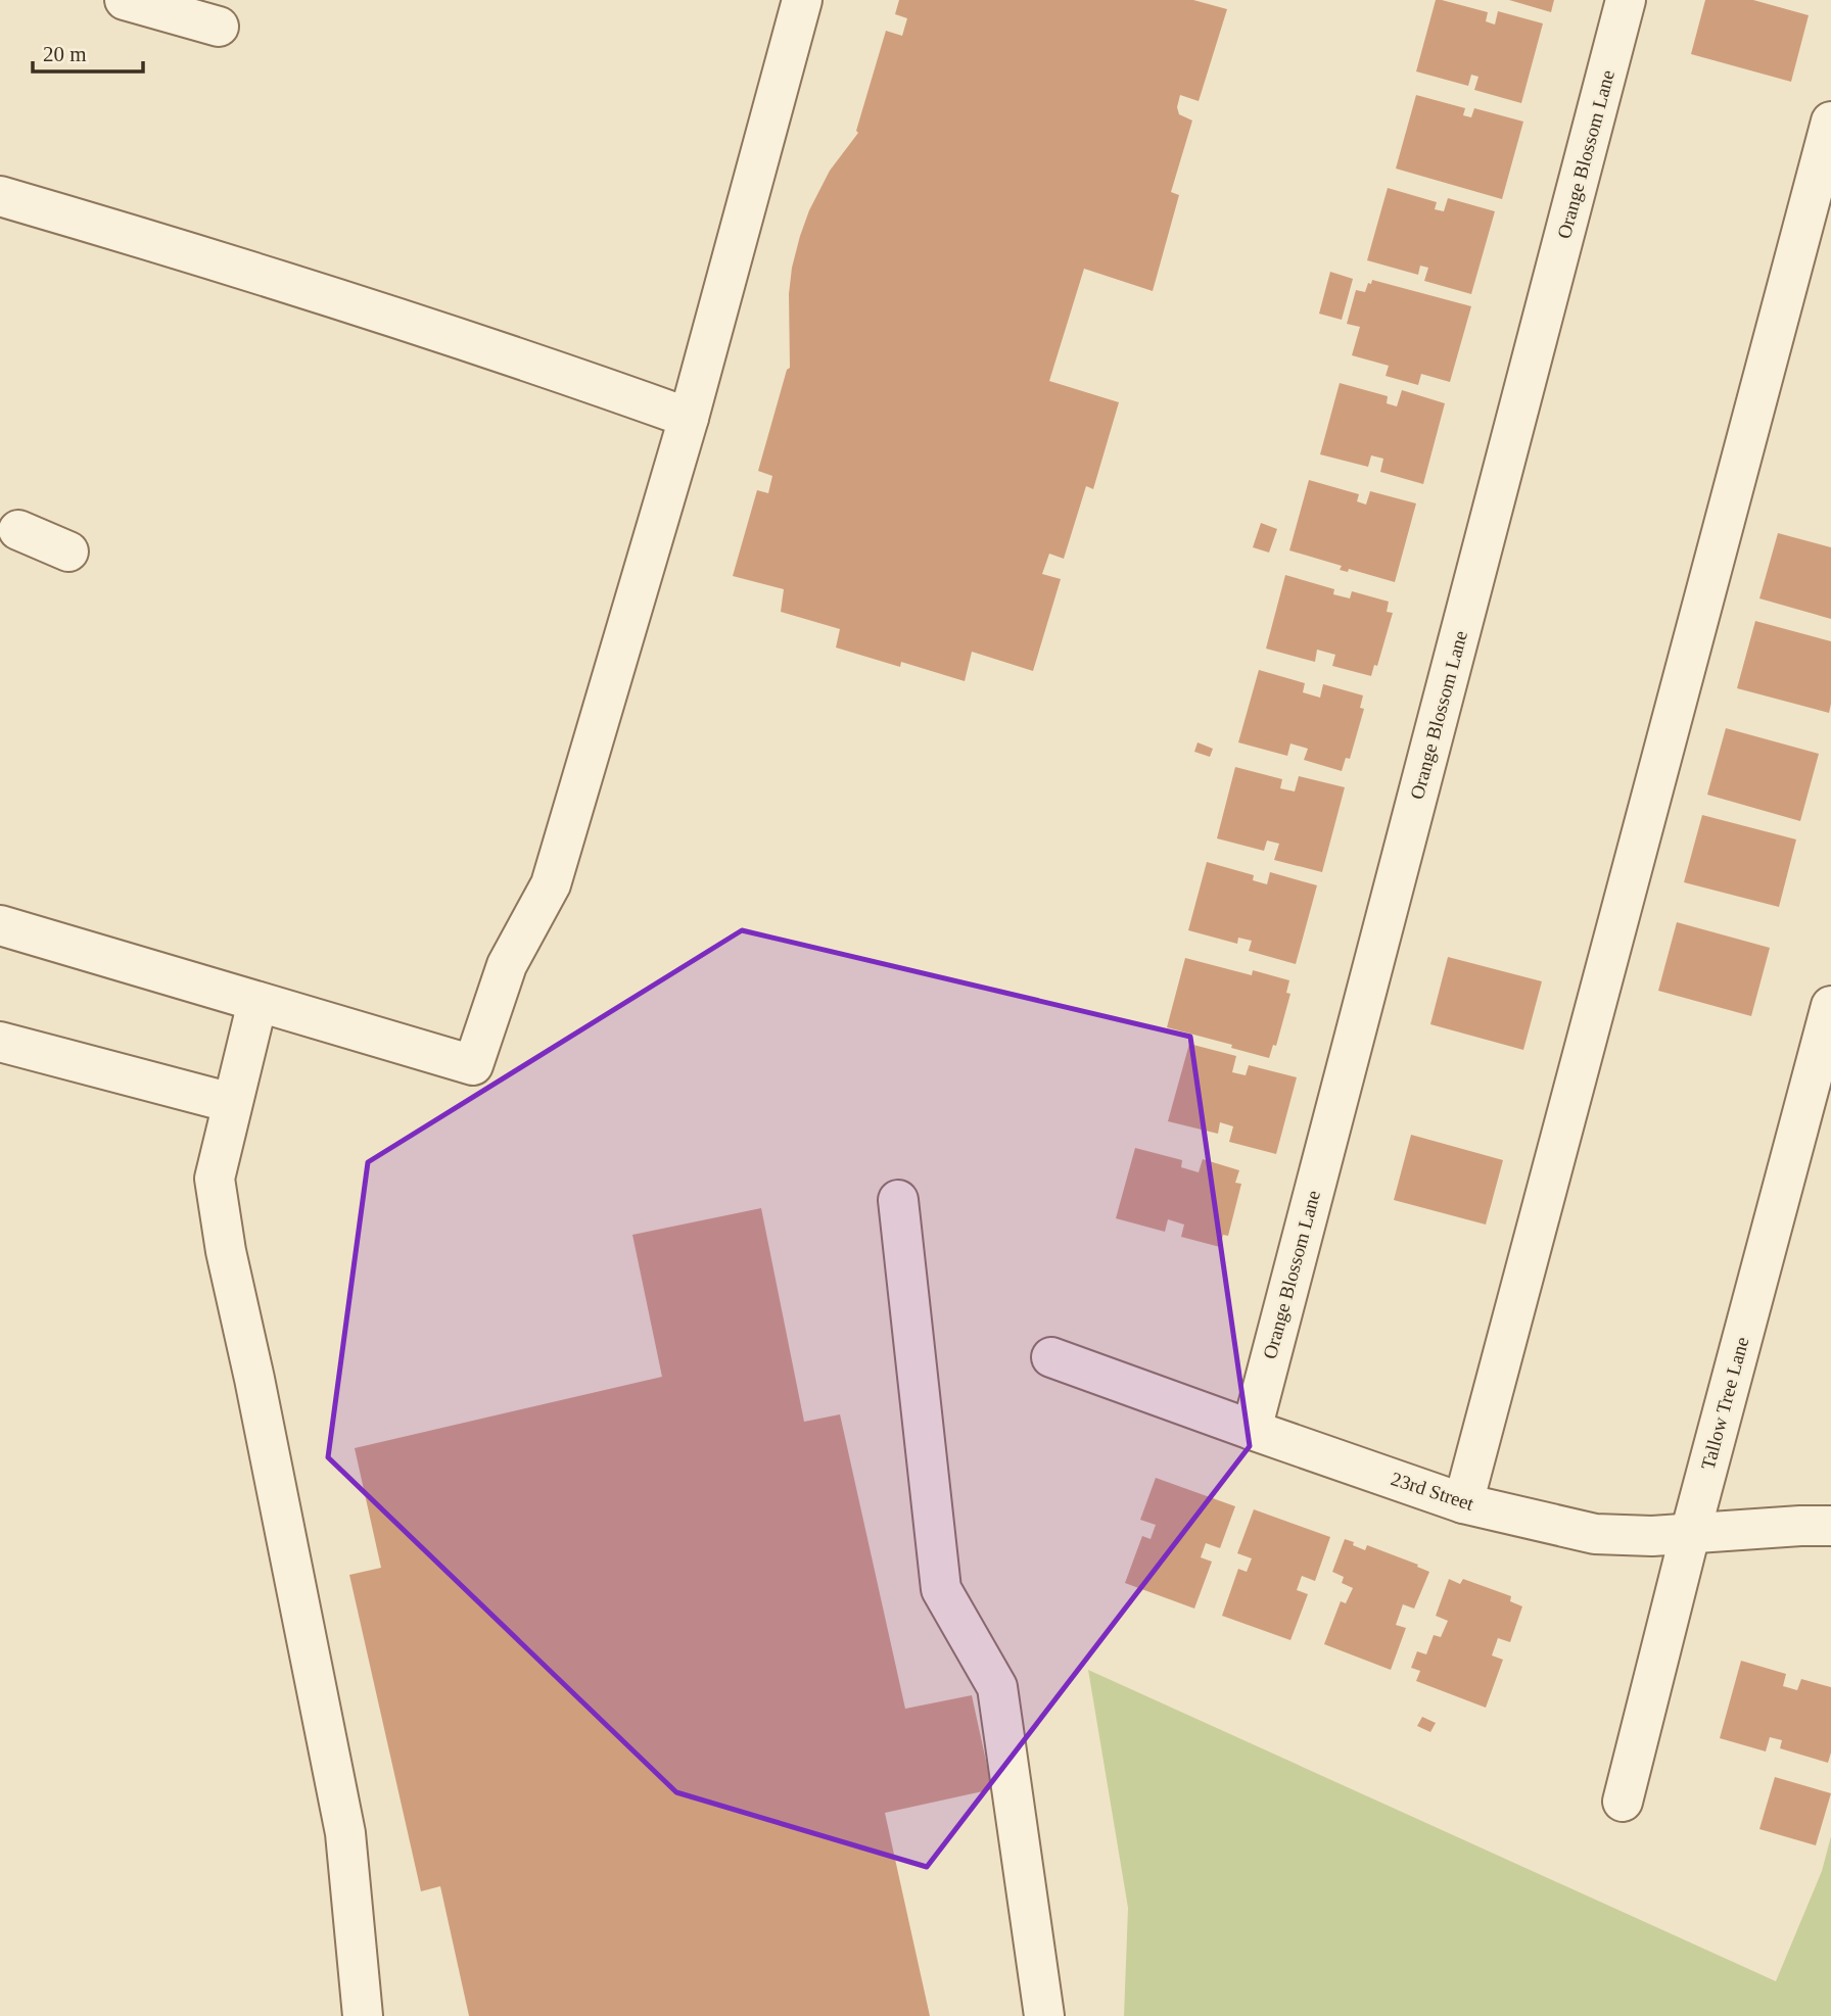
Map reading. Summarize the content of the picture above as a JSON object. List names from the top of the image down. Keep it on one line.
{"streets":{"street":["Orange Blossom Lane","Tallow Tree Lane","23rd Street"]},"crossings":[["Orange Blossom Lane","23rd Street"],["Tallow Tree Lane","23rd Street"]],"scale_bar":"20 m"}
